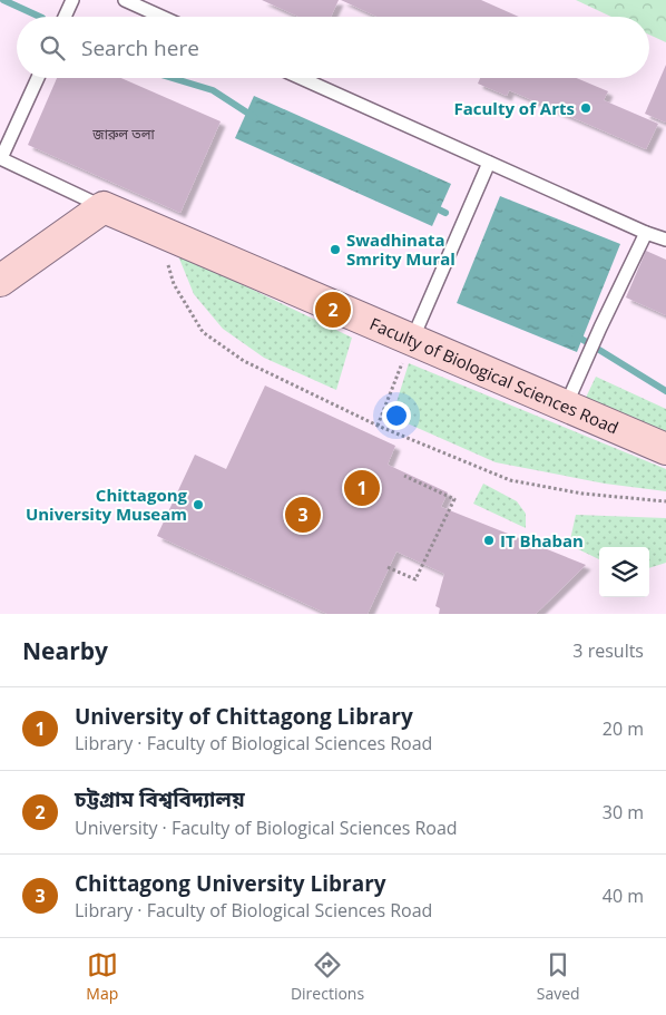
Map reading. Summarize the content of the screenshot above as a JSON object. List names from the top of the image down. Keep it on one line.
{"streets":{"street":["Faculty of Biological Sciences Road"]},"places":["Faculty of Arts","Swadhinata Smrity Mural","Chittagong University Museam","IT Bhaban"],"house_numbers":["জারুল তলা"],"page":{"search":"Search here","pins":["2","1","3"],"heading":["Nearby","3 results"],"list":[{"mark":"1","name":"University of Chittagong Library","note":"Library · Faculty of Biological Sciences Road","value":"20 m"},{"mark":"2","name":"চট্টগ্রাম বিশ্ববিদ্যালয়","note":"University · Faculty of Biological Sciences Road","value":"30 m"},{"mark":"3","name":"Chittagong University Library","note":"Library · Faculty of Biological Sciences Road","value":"40 m"}],"nav":["Map","Directions","Saved"]}}
